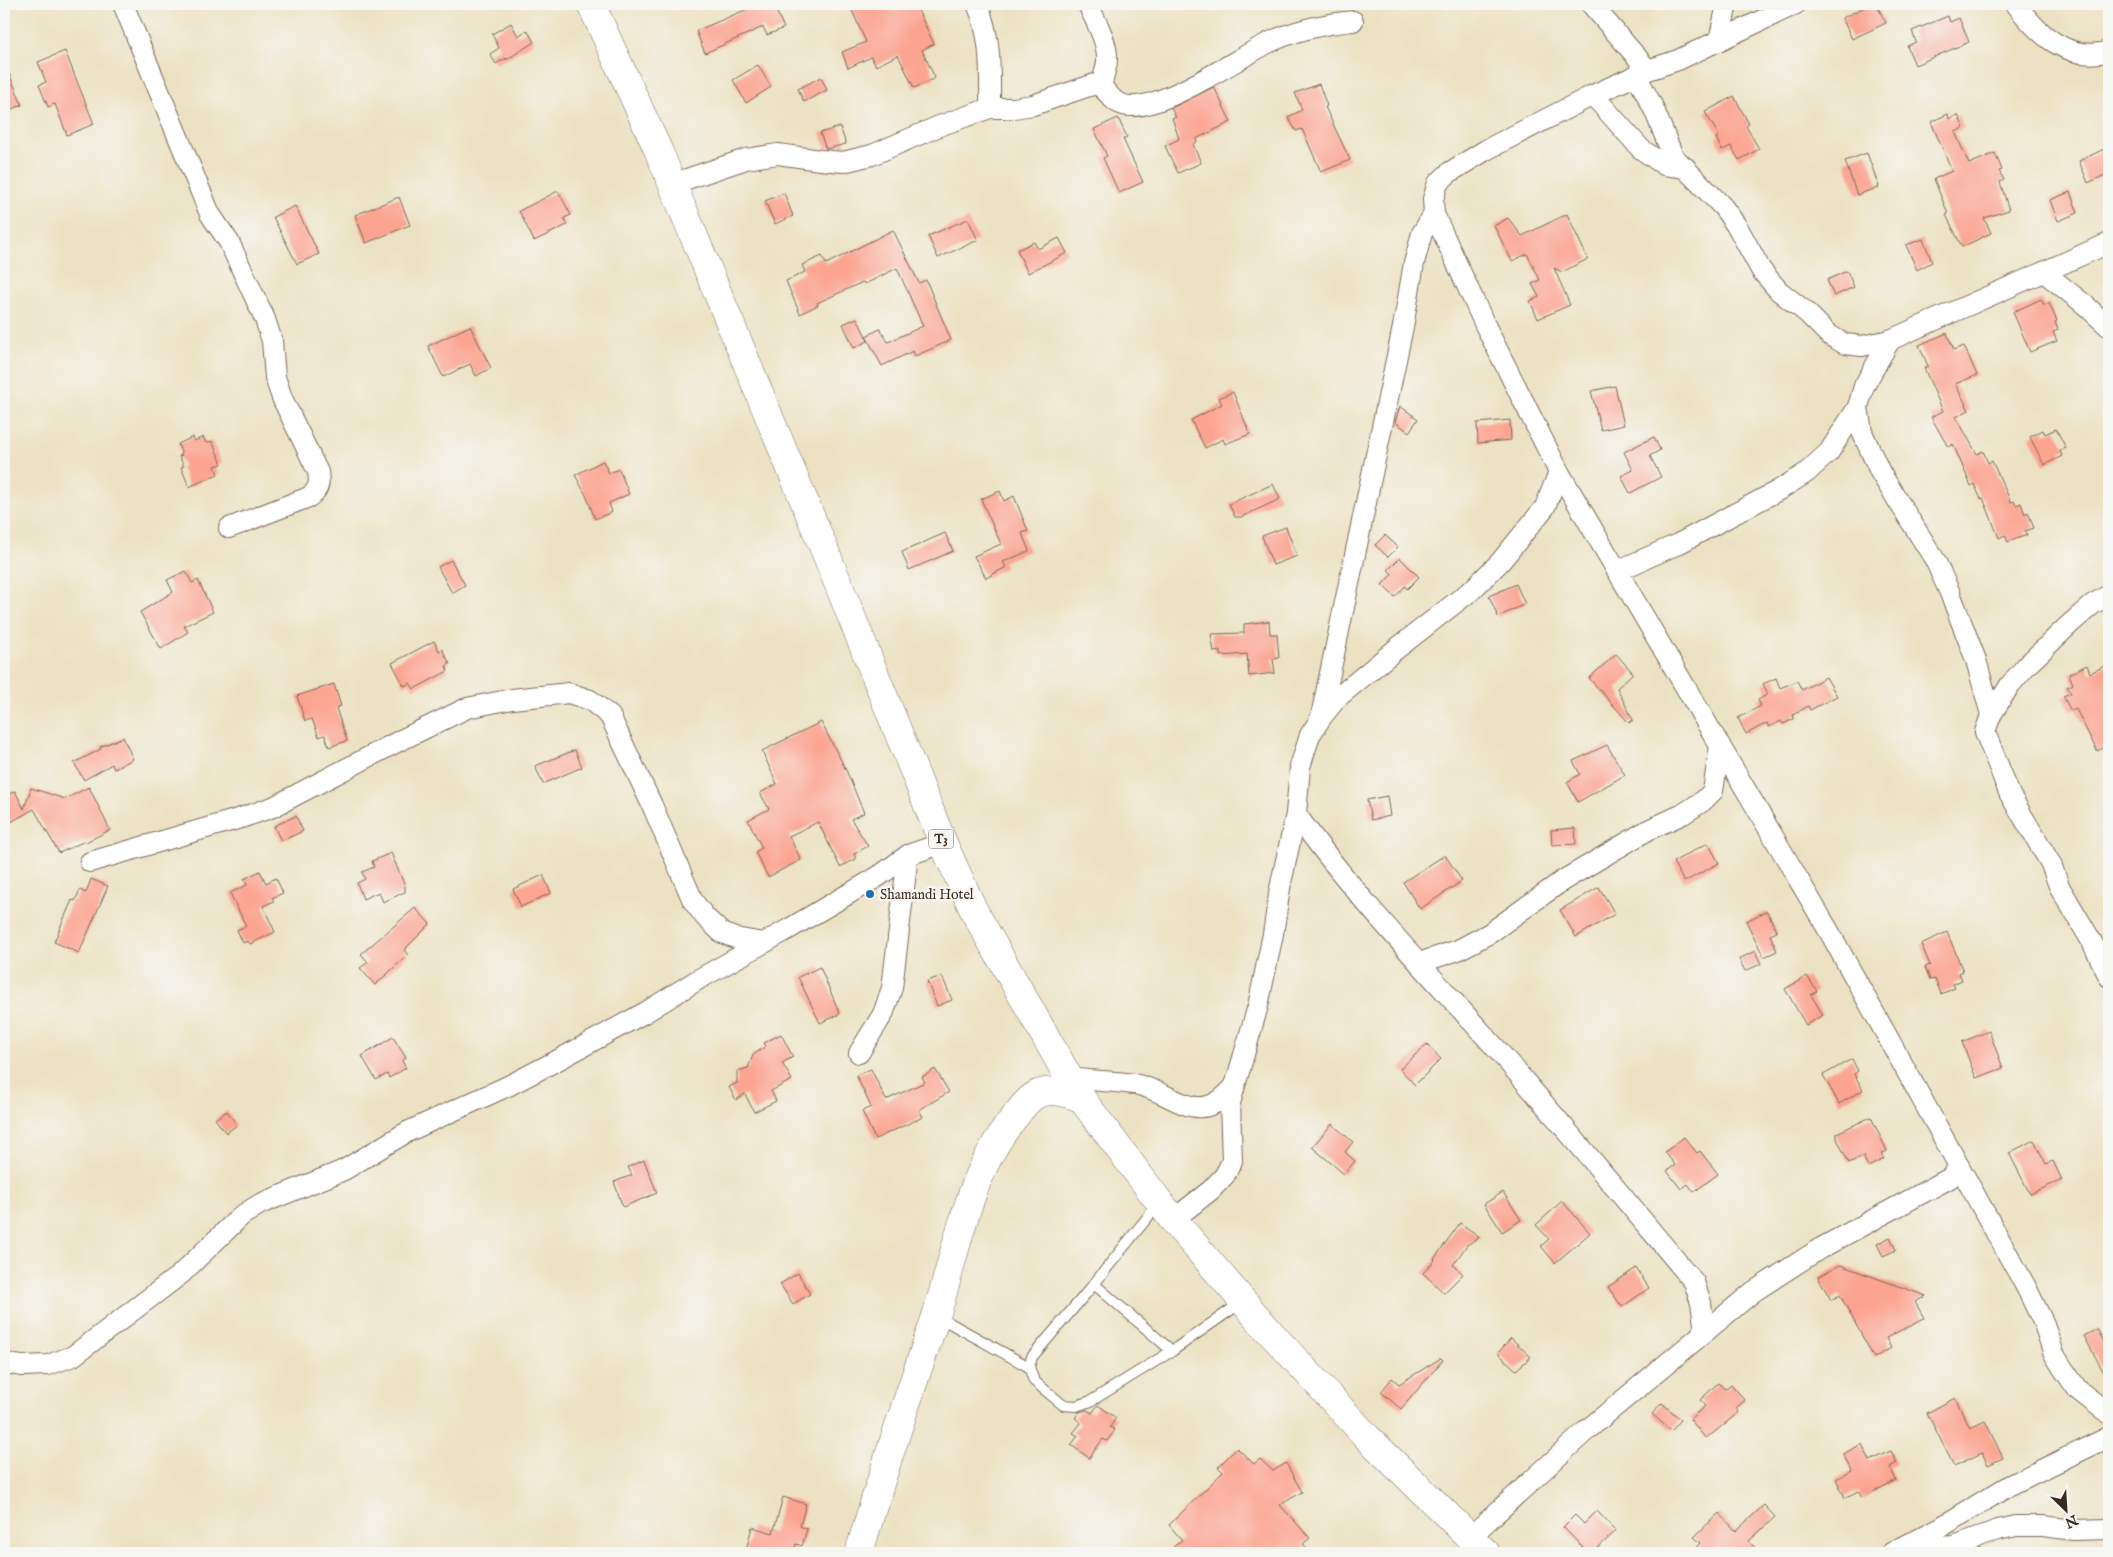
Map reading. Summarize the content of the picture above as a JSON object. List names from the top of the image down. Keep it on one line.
{"streets":{"main road":["T3"]},"places":["Shamandi Hotel"],"north":"bottom right"}
